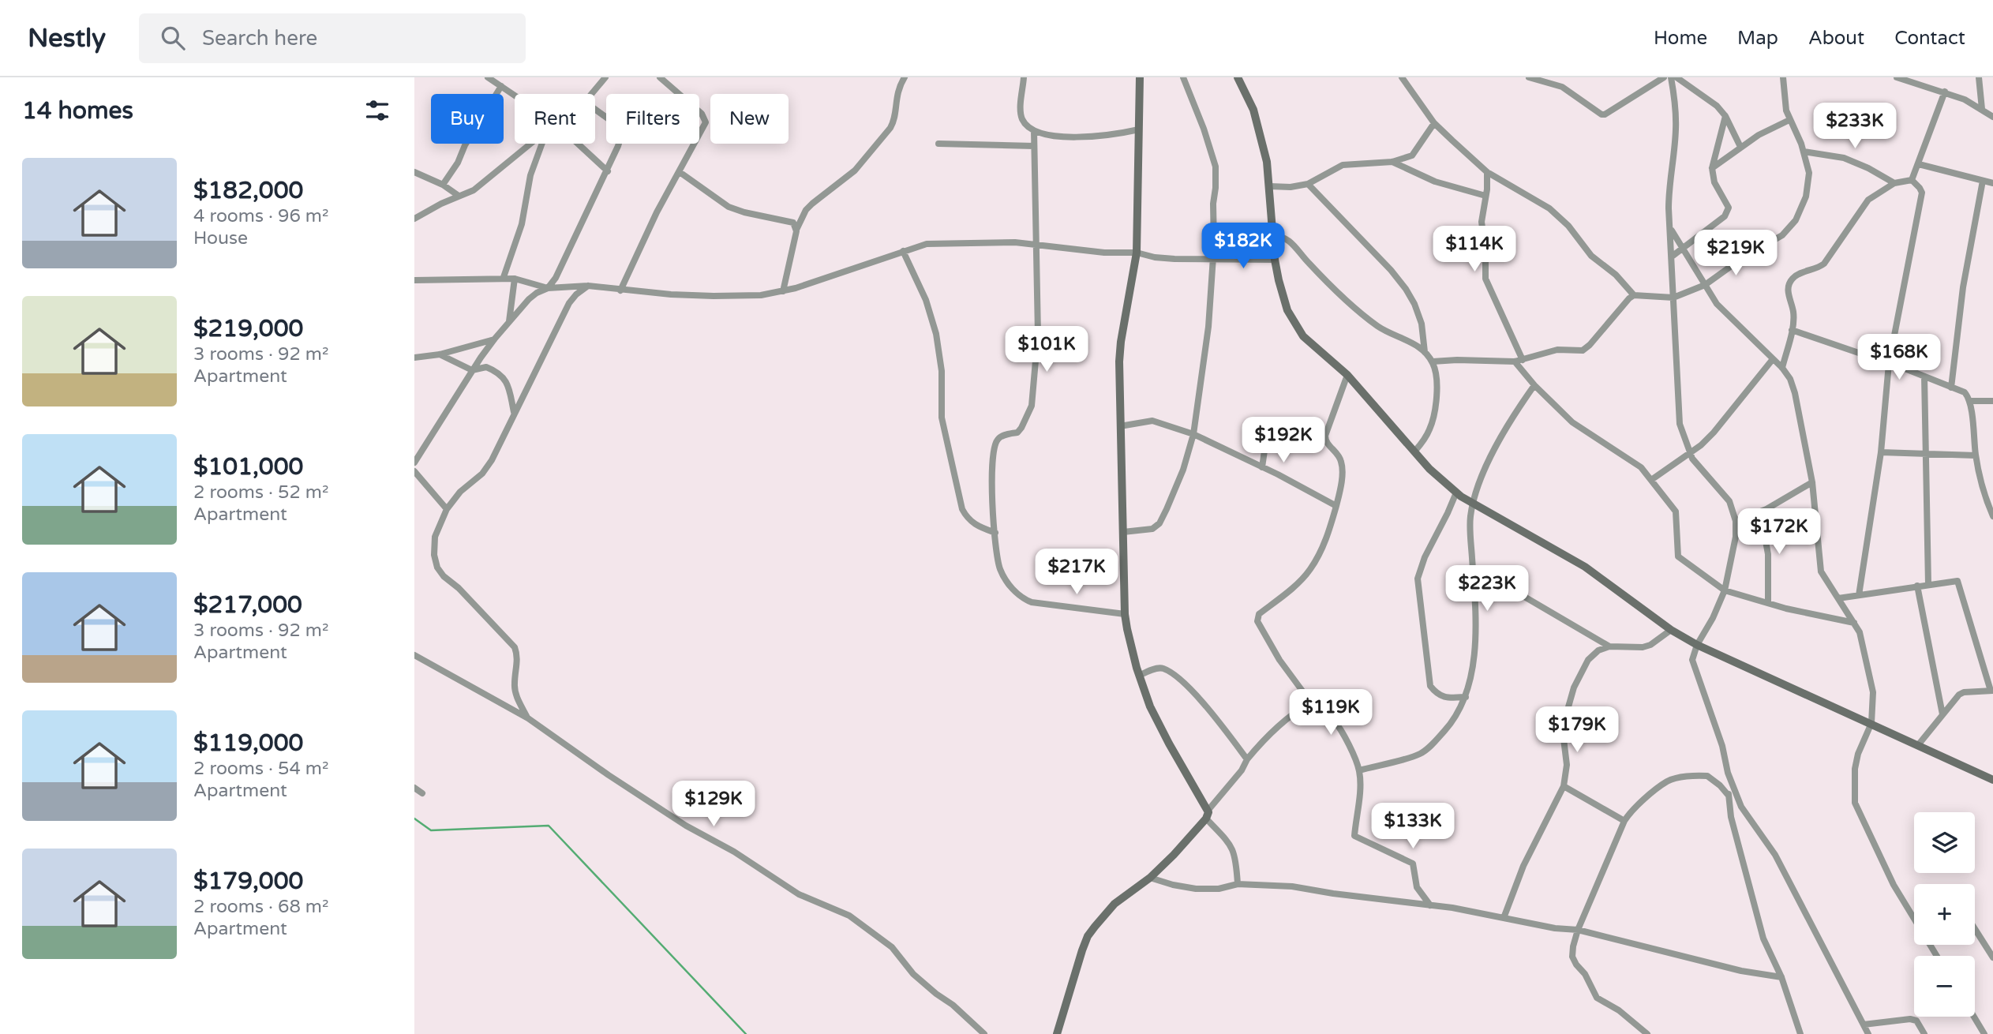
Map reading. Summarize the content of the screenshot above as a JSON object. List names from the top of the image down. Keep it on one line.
{"page":{"header":"Nestly","search":"Search here","nav":["Home","Map","About","Contact"],"heading":"14 homes","chip":["Buy","Rent","Filters","New"],"price":["$233K","$182K","$114K","$219K","$101K","$168K","$192K","$172K","$217K","$223K","$119K","$179K","$129K","$133K"],"list":[{"name":"$182,000","note":"4 rooms · 96 m² · House"},{"name":"$219,000","note":"3 rooms · 92 m² · Apartment"},{"name":"$101,000","note":"2 rooms · 52 m² · Apartment"},{"name":"$217,000","note":"3 rooms · 92 m² · Apartment"},{"name":"$119,000","note":"2 rooms · 54 m² · Apartment"},{"name":"$179,000","note":"2 rooms · 68 m² · Apartment"}],"map_buttons":["+","−"]}}
